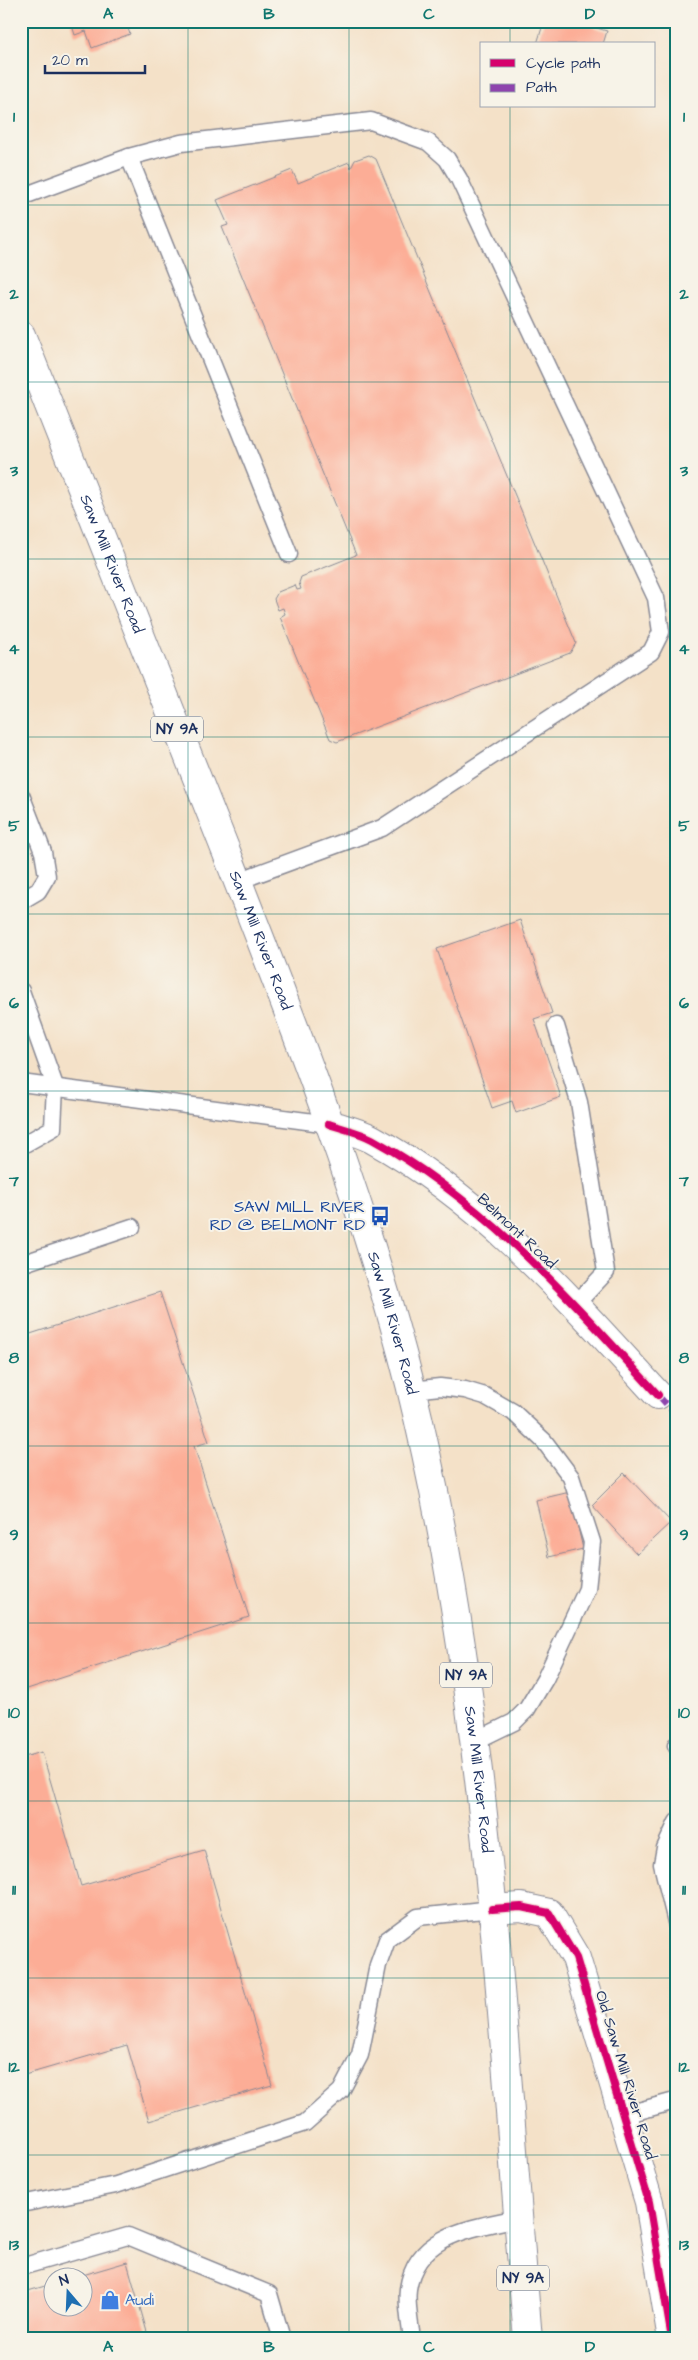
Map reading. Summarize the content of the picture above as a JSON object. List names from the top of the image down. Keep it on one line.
{"streets":{"main road":["Saw Mill River Road","NY 9A","Belmont Road","Old Saw Mill River Road"]},"crossings":[["Saw Mill River Road","Belmont Road"],["Saw Mill River Road","Old Saw Mill River Road"]],"places":{"bus stop":["SAW MILL RIVER RD @ BELMONT RD"],"shop":["Audi"]},"legend":["Cycle path","Path"],"scale_bar":"20 m","north":"top","grid":{"columns":["A","B","C","D"],"rows":["1","2","3","4","5","6","7","8","9","10","11","12","13"]}}
